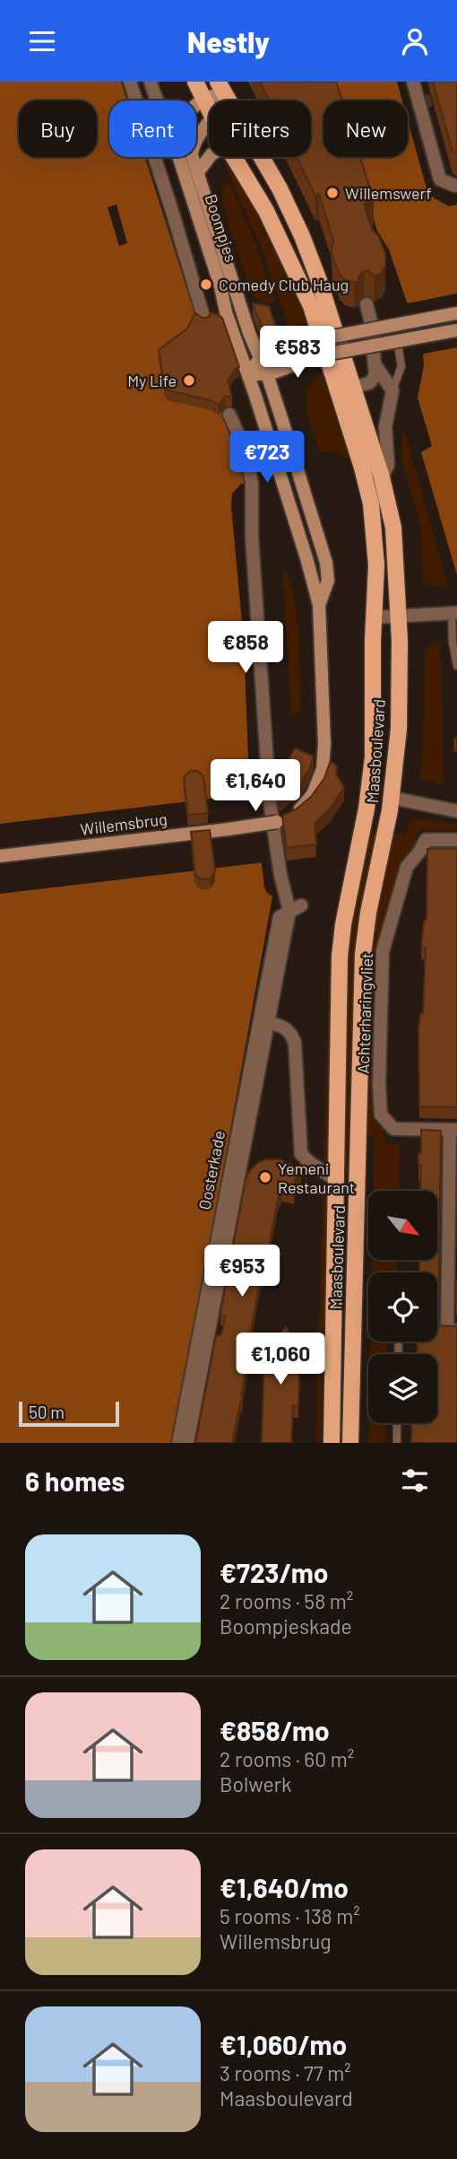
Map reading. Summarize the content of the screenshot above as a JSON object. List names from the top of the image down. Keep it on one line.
{"streets":{"main road":["Boompjes","Maasboulevard","Willemsbrug"],"street":["Achterharingvliet","Oosterkade"]},"crossings":[["Boompjes","Willemsbrug"]],"places":["Willemswerf","Comedy Club Haug","My Life","Yemeni Restaurant"],"scale_bar":"50 m","north":"bottom right","page":{"header":"Nestly","chip":["Buy","Rent","Filters","New"],"price":["€583","€723","€858","€1,640","€953","€1,060"],"scale":"50 m","heading":"6 homes","list":[{"name":"€723/mo","note":"2 rooms · 58 m² · Boompjeskade"},{"name":"€858/mo","note":"2 rooms · 60 m² · Bolwerk"},{"name":"€1,640/mo","note":"5 rooms · 138 m² · Willemsbrug"},{"name":"€1,060/mo","note":"3 rooms · 77 m² · Maasboulevard"}]}}
